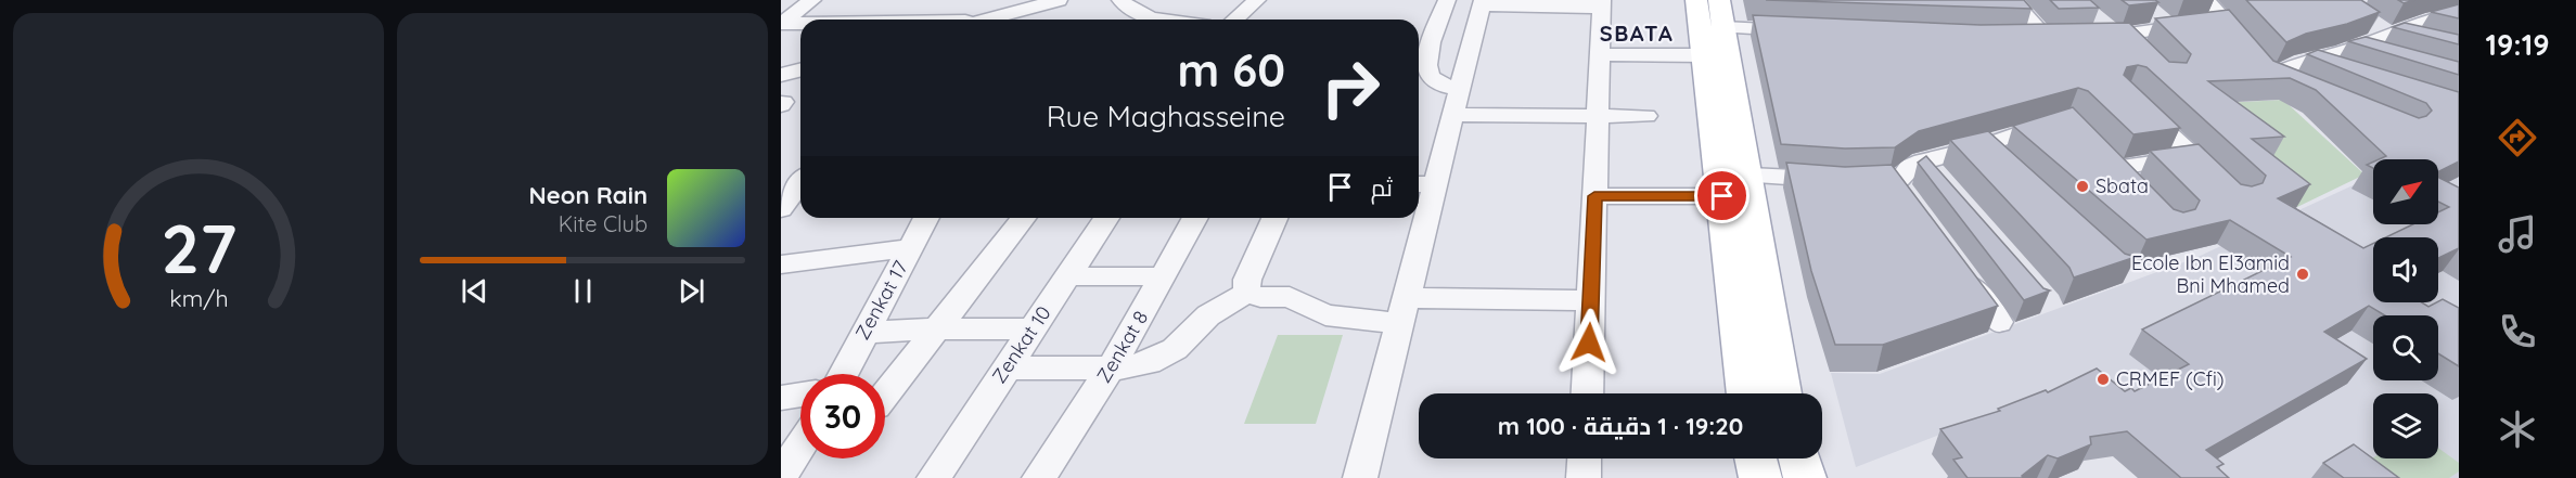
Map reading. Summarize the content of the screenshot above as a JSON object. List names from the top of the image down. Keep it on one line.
{"streets":{"street":["Zenkat 17","Zenkat 10","Zenkat 8"]},"districts":["SBATA"],"places":["Sbata","Ecole Ibn El3amid Bni Mhamed","CRMEF (Cfi)"],"north":"top right","page":{"tabs":"19:19","turn":["60 m","Rue Maghasseine"],"then":"ثم","song":["Neon Rain","Kite Club"],"limit":"30","trip":"19:20 · 1 دقيقة · 100 m","gauge":["27","km/h"]}}
